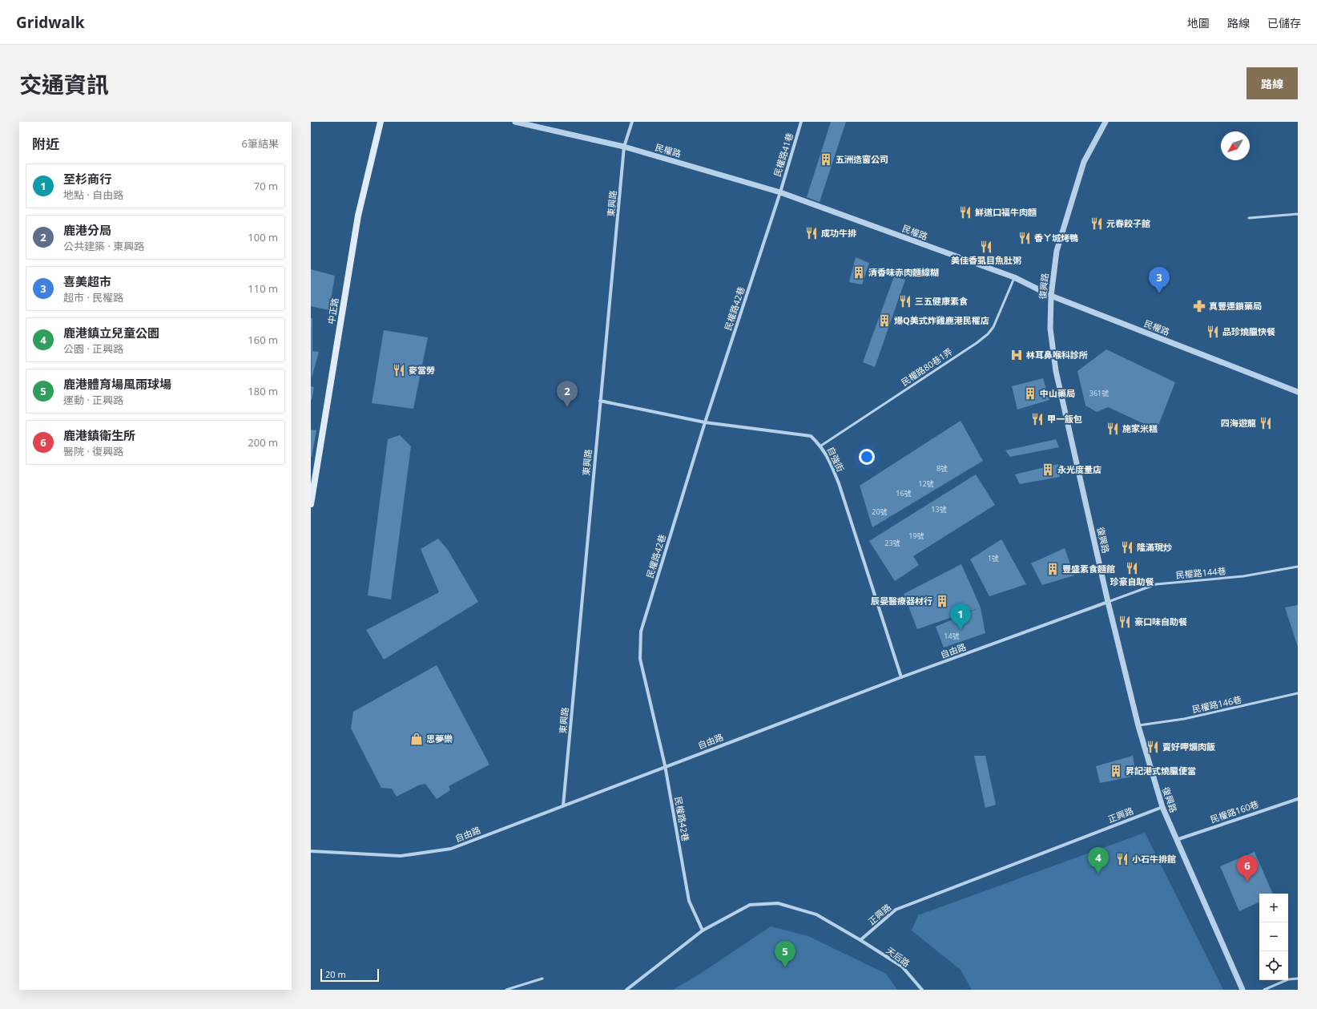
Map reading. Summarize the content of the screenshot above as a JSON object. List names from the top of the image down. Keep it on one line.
{"streets":{"main road":["中正路"],"street":["民權路","民權路41巷","東興路","復興路","民權路42巷","自強街","自由路","民權路160巷","正興路","天后路"],"lane":["民權路80巷1弄","民權路144巷","民權路146巷"]},"crossings":[["民權路","民權路41巷"],["民權路","東興路"],["民權路","復興路"],["民權路","民權路42巷"],["民權路","民權路80巷1弄"],["民權路41巷","民權路42巷"],["東興路","自強街"],["東興路","自由路"],["復興路","民權路144巷"],["復興路","自由路"],["復興路","民權路146巷"],["復興路","民權路160巷"],["復興路","正興路"],["民權路42巷","自強街"],["民權路42巷","自由路"],["民權路80巷1弄","自強街"],["自強街","自由路"],["民權路144巷","自由路"],["正興路","天后路"]],"places":{"building":["五洲造窗公司","清香味赤肉麵線糊","爆Q美式炸雞鹿港民權店","中山藥局","永光度量店","豐盛素食麵館","辰晏醫療器材行","昇記港式燒臘便當"],"restaurant":["鮮道口福牛肉麵","元春餃子館","成功牛排","香ㄚ城烤鴨","美佳香虱目魚肚粥","三五健康素食","品珍燒臘快餐","麥當勞","甲一飯包","四海遊龍","施家米糕","隆滿現炒","珍豪自助餐","豪口味自助餐","賣好呷爌肉飯","小石牛排館"],"pharmacy":["真豐連鎖藥局"],"hospital":["林耳鼻喉科診所"],"shop":["思夢樂"]},"house_numbers":["361號","8號","12號","16號","13號","20號","19號","23號","1號","14號"],"scale_bar":"20 m","north":"bottom left","page":{"header":"Gridwalk","nav":["地圖","路線","已儲存"],"title":"交通資訊","buttons":"路線","heading":["附近","6筆結果"],"list":[{"mark":"1","name":"至杉商行","note":"地點 · 自由路","value":"70 m"},{"mark":"2","name":"鹿港分局","note":"公共建築 · 東興路","value":"100 m"},{"mark":"3","name":"喜美超市","note":"超市 · 民權路","value":"110 m"},{"mark":"4","name":"鹿港鎮立兒童公園","note":"公園 · 正興路","value":"160 m"},{"mark":"5","name":"鹿港體育場風雨球場","note":"運動 · 正興路","value":"180 m"},{"mark":"6","name":"鹿港鎮衛生所","note":"醫院 · 復興路","value":"200 m"}],"pins":["3","2","1","4","6","5"],"map_buttons":["+","−"],"scale":"20 m"}}
